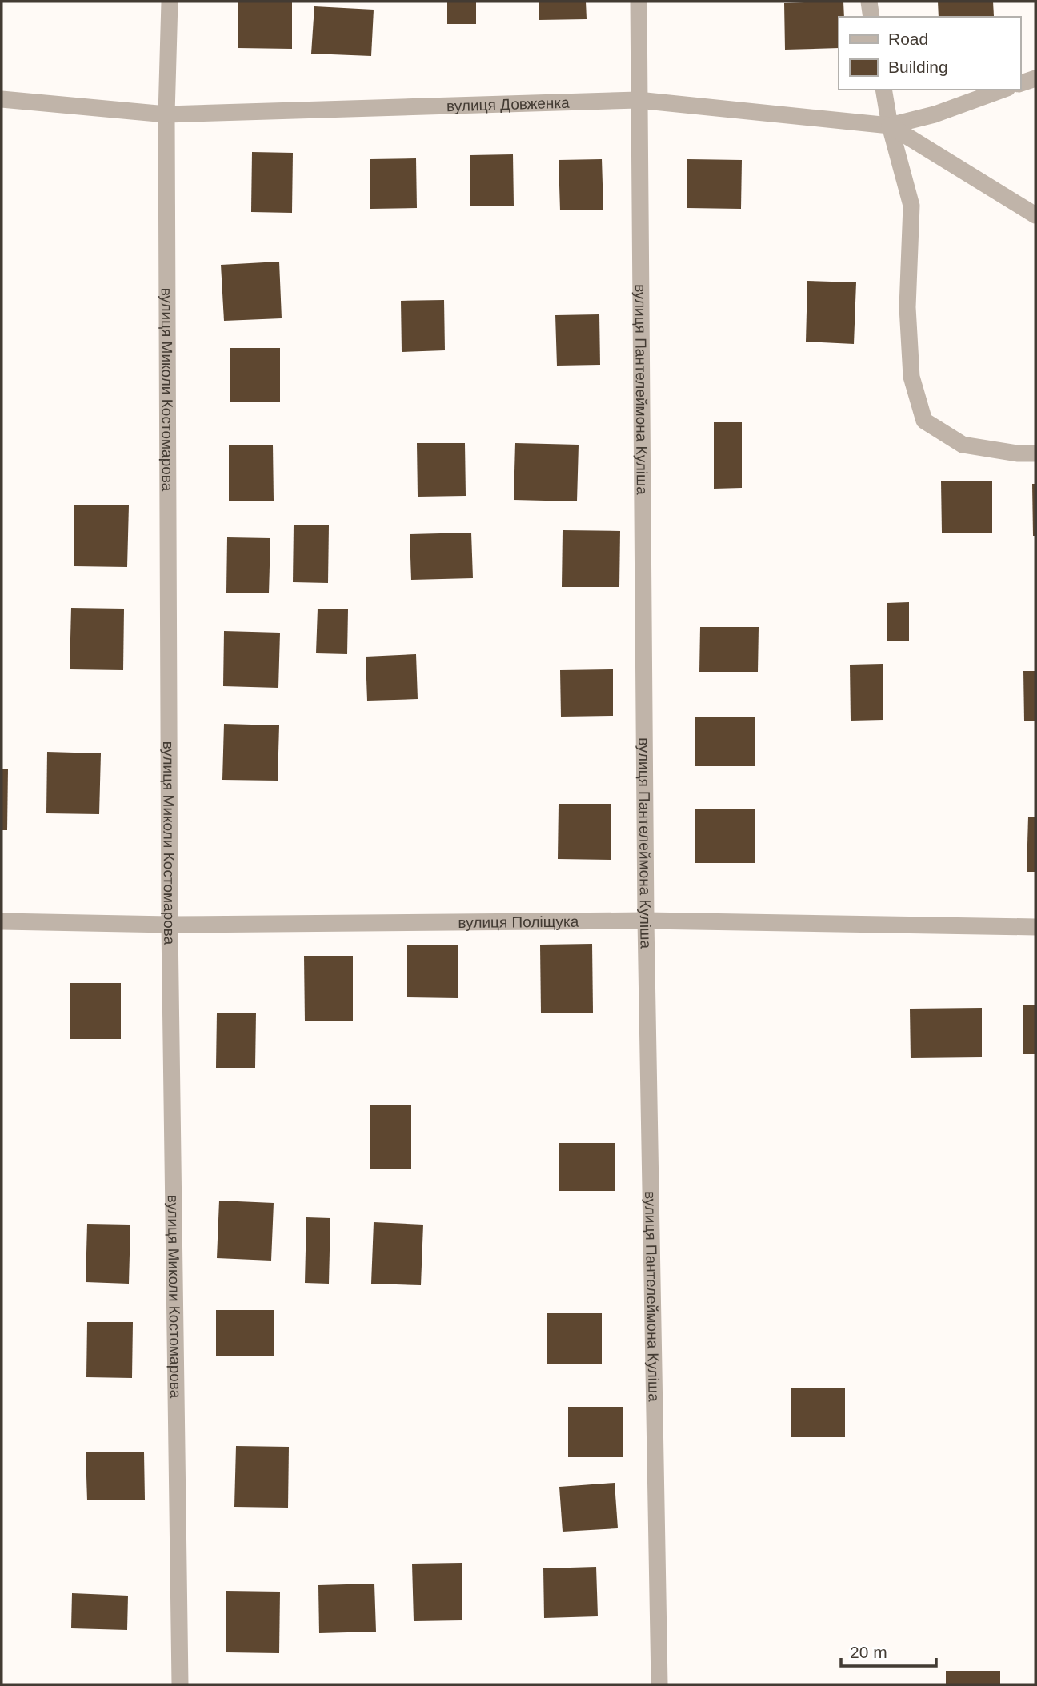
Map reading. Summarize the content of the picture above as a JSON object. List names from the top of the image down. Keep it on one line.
{"streets":{"street":["вулиця Довженка","вулиця Миколи Костомарова","вулиця Пантелеймона Куліша","вулиця Поліщука"]},"crossings":[["вулиця Довженка","вулиця Миколи Костомарова"],["вулиця Довженка","вулиця Пантелеймона Куліша"],["вулиця Миколи Костомарова","вулиця Поліщука"],["вулиця Пантелеймона Куліша","вулиця Поліщука"]],"legend":["Road","Building"],"scale_bar":"20 m"}
